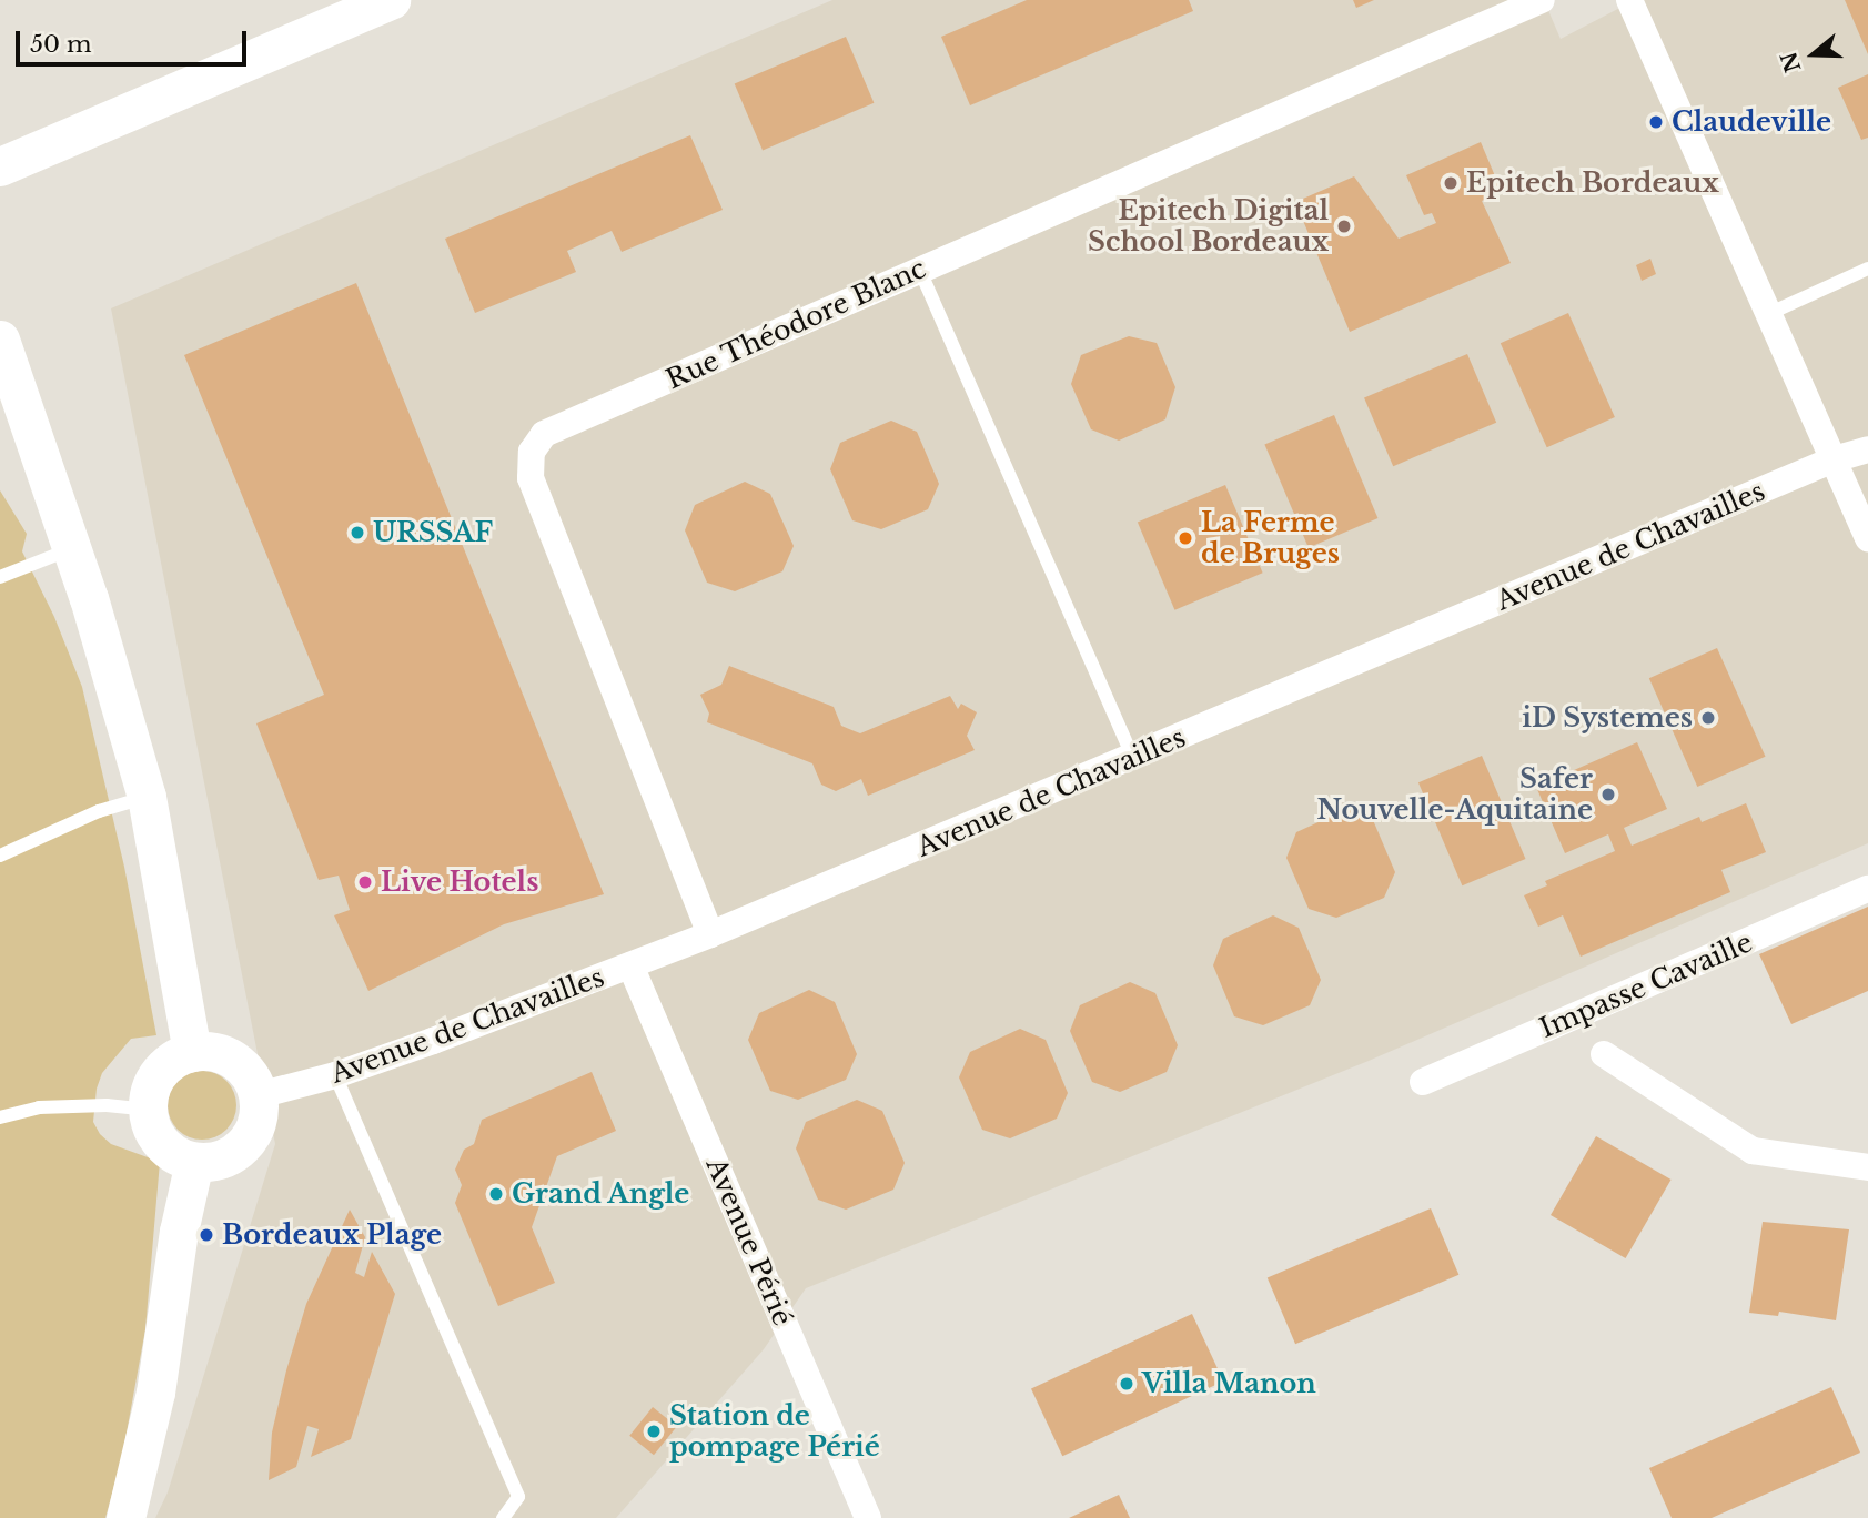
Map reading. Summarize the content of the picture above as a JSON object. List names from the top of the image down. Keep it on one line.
{"streets":{"street":["Rue Théodore Blanc","Avenue de Chavailles","Impasse Cavaille","Avenue Périé"]},"crossings":[["Rue Théodore Blanc","Avenue de Chavailles"],["Avenue de Chavailles","Avenue Périé"]],"places":["Claudeville","Epitech Bordeaux","Epitech Digital School Bordeaux","URSSAF","La Ferme de Bruges","iD Systemes","Safer Nouvelle-Aquitaine","Live Hotels","Grand Angle","Bordeaux Plage","Villa Manon","Station de pompage Périé"],"scale_bar":"50 m","north":"left"}
